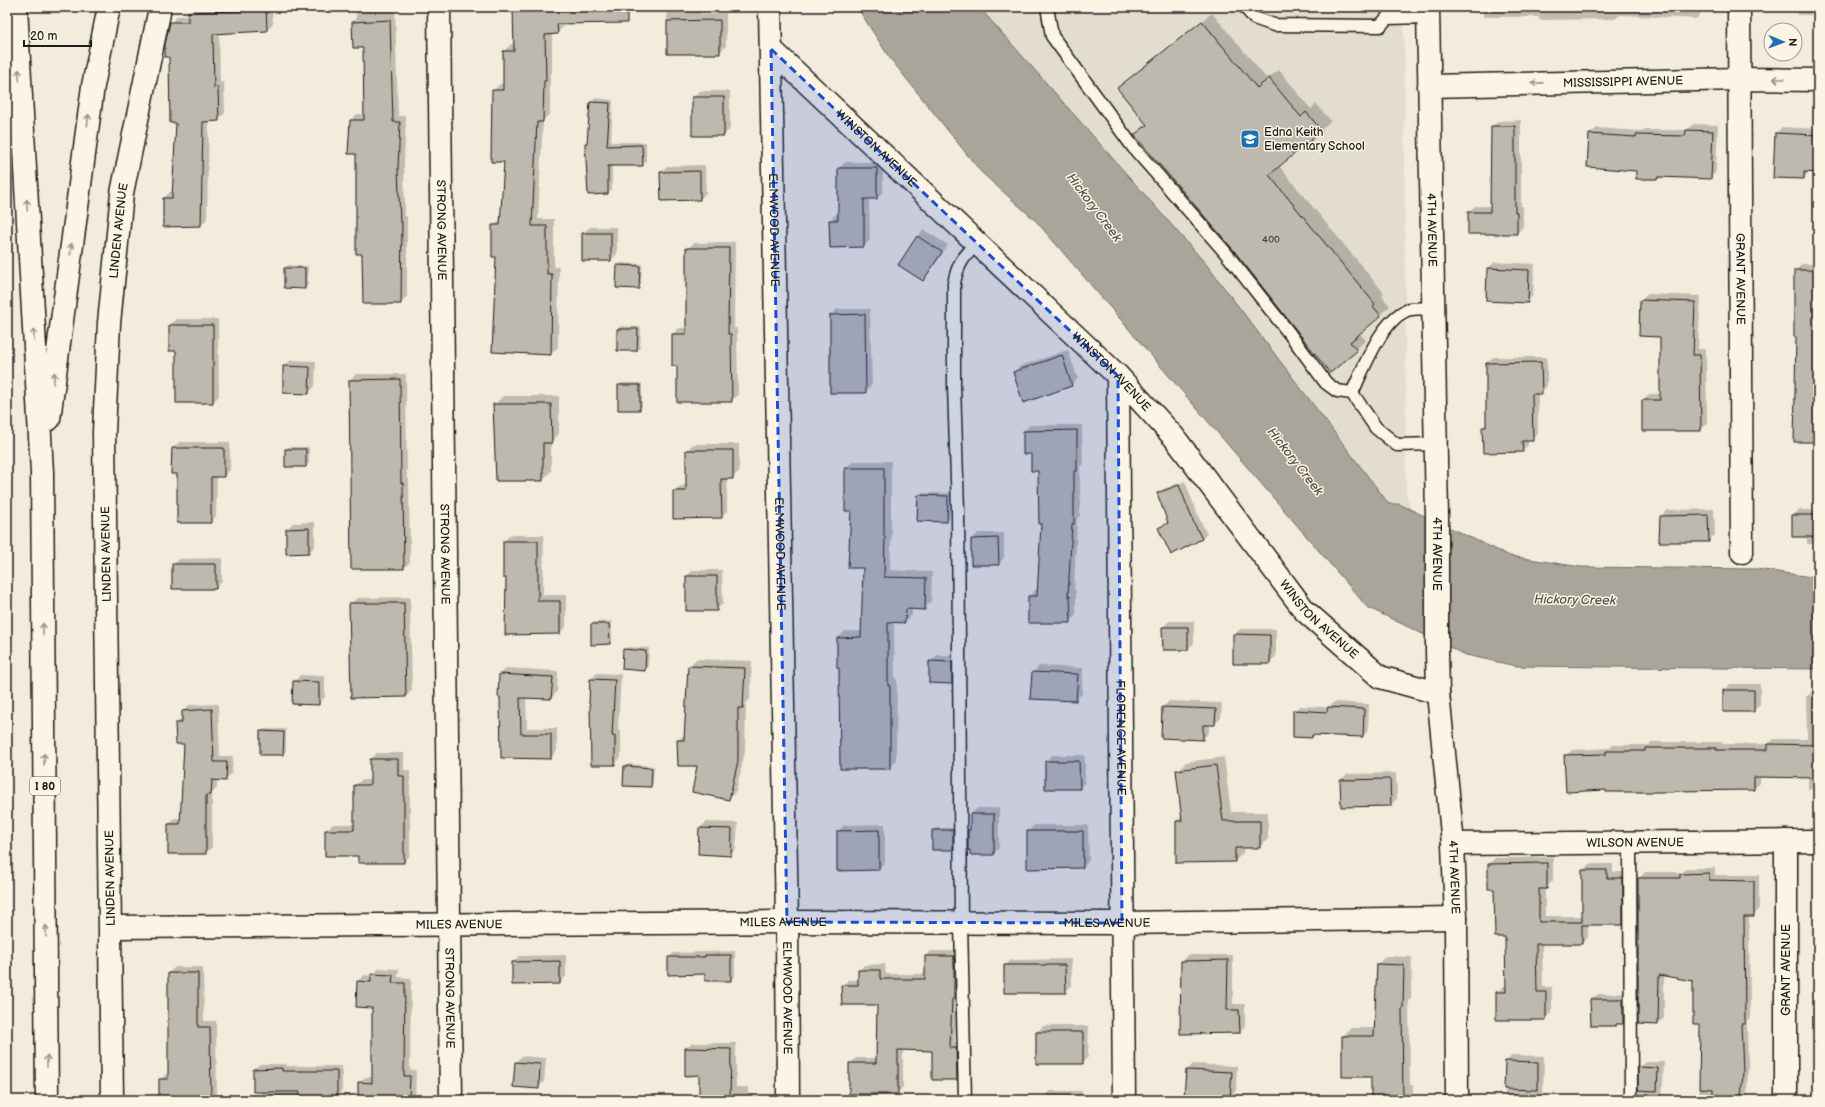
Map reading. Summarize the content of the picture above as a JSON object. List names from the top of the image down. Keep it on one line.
{"streets":{"main road":["MISSISSIPPI AVENUE","WINSTON AVENUE","STRONG AVENUE","ELMWOOD AVENUE","4TH AVENUE","LINDEN AVENUE","GRANT AVENUE","FLORENCE AVENUE","I 80","WILSON AVENUE","MILES AVENUE"]},"crossings":[["MISSISSIPPI AVENUE","4TH AVENUE"],["MISSISSIPPI AVENUE","GRANT AVENUE"],["WINSTON AVENUE","ELMWOOD AVENUE"],["WINSTON AVENUE","4TH AVENUE"],["WINSTON AVENUE","FLORENCE AVENUE"],["STRONG AVENUE","MILES AVENUE"],["ELMWOOD AVENUE","MILES AVENUE"],["4TH AVENUE","WILSON AVENUE"],["4TH AVENUE","MILES AVENUE"],["LINDEN AVENUE","MILES AVENUE"],["GRANT AVENUE","WILSON AVENUE"],["FLORENCE AVENUE","MILES AVENUE"]],"one_way":["MISSISSIPPI AVENUE"],"water":["Hickory Creek"],"places":{"school or university":["Edna Keith Elementary School"]},"house_numbers":["400"],"scale_bar":"20 m","north":"right"}
